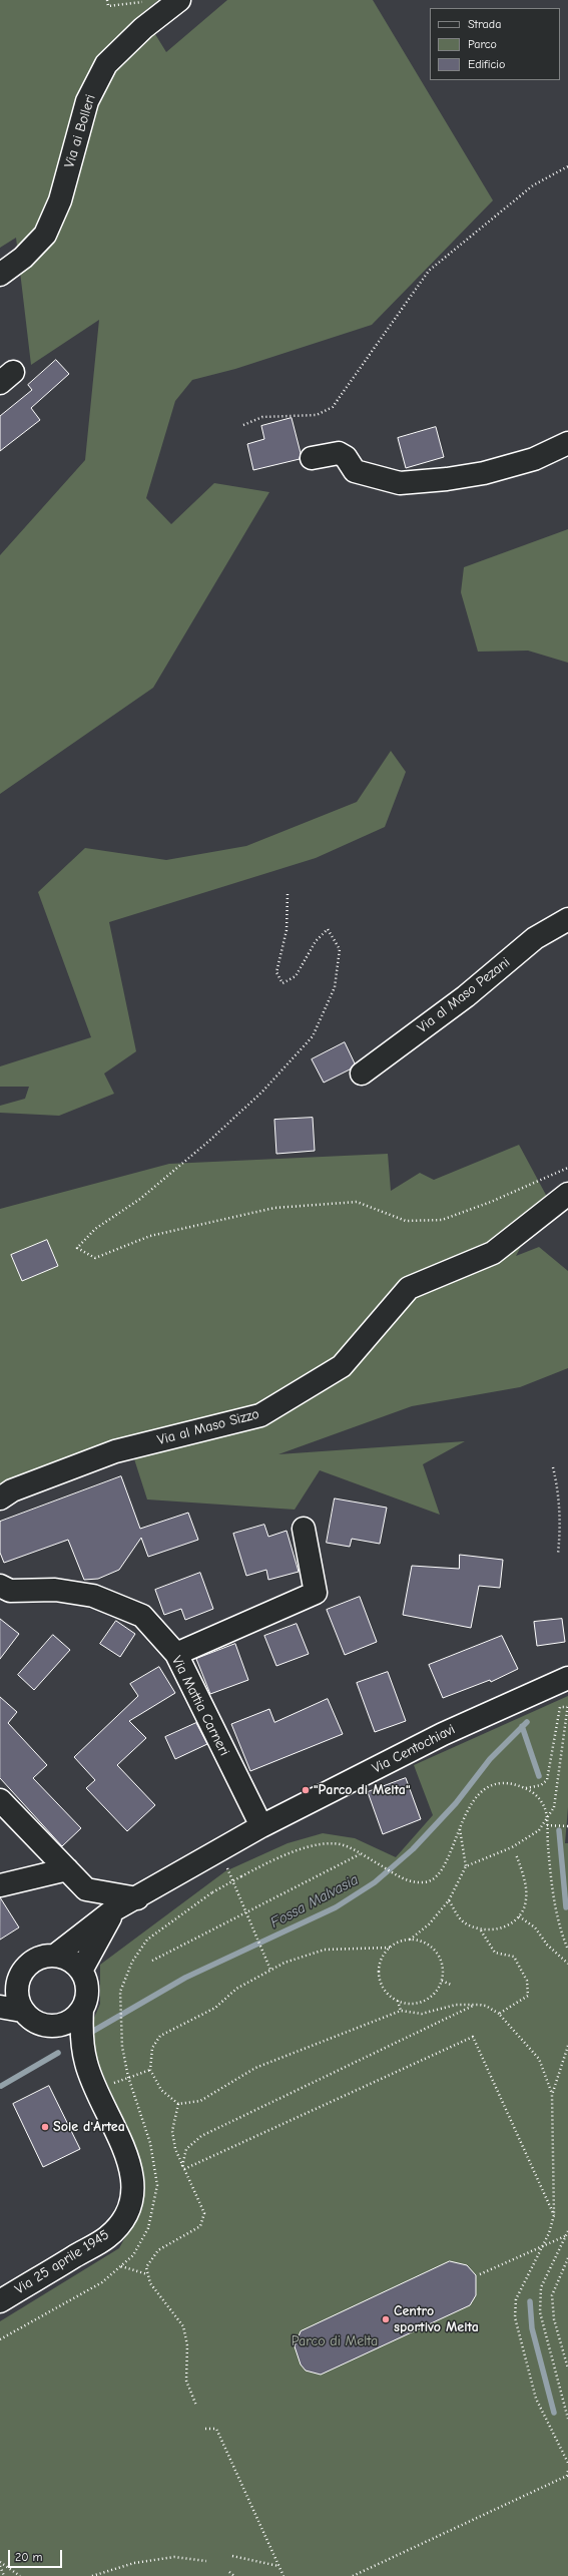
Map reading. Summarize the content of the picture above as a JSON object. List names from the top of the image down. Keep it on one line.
{"streets":{"street":["Via ai Bolleri","Via al Maso Pezani","Via al Maso Sizzo","Via Mattia Carneri","Via Centochiavi","Via 25 aprile 1945"]},"crossings":[["Via Mattia Carneri","Via Centochiavi"],["Via Centochiavi","Via 25 aprile 1945"]],"water":["Fossa Malvasia"],"parks":["Parco di Melta"],"places":["\"Parco di Melta\"","Sole d'Artea","Centro sportivo Melta"],"legend":["Strada","Parco","Edificio"],"scale_bar":"20 m"}
